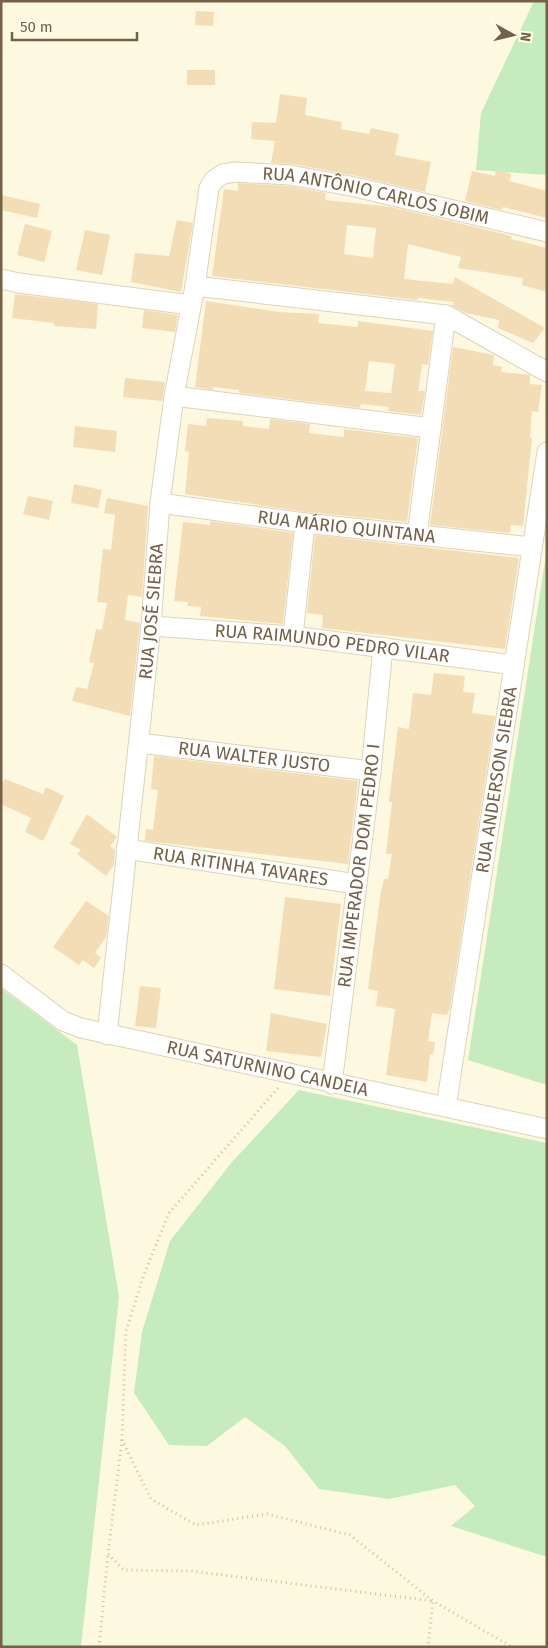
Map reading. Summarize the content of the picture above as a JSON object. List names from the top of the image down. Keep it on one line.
{"streets":{"street":["RUA ANTÔNIO CARLOS JOBIM","RUA MÁRIO QUINTANA","RUA JOSÉ SIEBRA","RUA RAIMUNDO PEDRO VILAR","RUA WALTER JUSTO","RUA ANDERSON SIEBRA","RUA IMPERADOR DOM PEDRO I","RUA RITINHA TAVARES","RUA SATURNINO CANDEIA"]},"crossings":[["RUA ANTÔNIO CARLOS JOBIM","RUA JOSÉ SIEBRA"],["RUA MÁRIO QUINTANA","RUA JOSÉ SIEBRA"],["RUA MÁRIO QUINTANA","RUA ANDERSON SIEBRA"],["RUA JOSÉ SIEBRA","RUA RAIMUNDO PEDRO VILAR"],["RUA JOSÉ SIEBRA","RUA WALTER JUSTO"],["RUA JOSÉ SIEBRA","RUA RITINHA TAVARES"],["RUA JOSÉ SIEBRA","RUA SATURNINO CANDEIA"],["RUA RAIMUNDO PEDRO VILAR","RUA ANDERSON SIEBRA"],["RUA RAIMUNDO PEDRO VILAR","RUA IMPERADOR DOM PEDRO I"],["RUA WALTER JUSTO","RUA IMPERADOR DOM PEDRO I"],["RUA ANDERSON SIEBRA","RUA SATURNINO CANDEIA"],["RUA IMPERADOR DOM PEDRO I","RUA RITINHA TAVARES"],["RUA IMPERADOR DOM PEDRO I","RUA SATURNINO CANDEIA"]],"scale_bar":"50 m","north":"right"}
